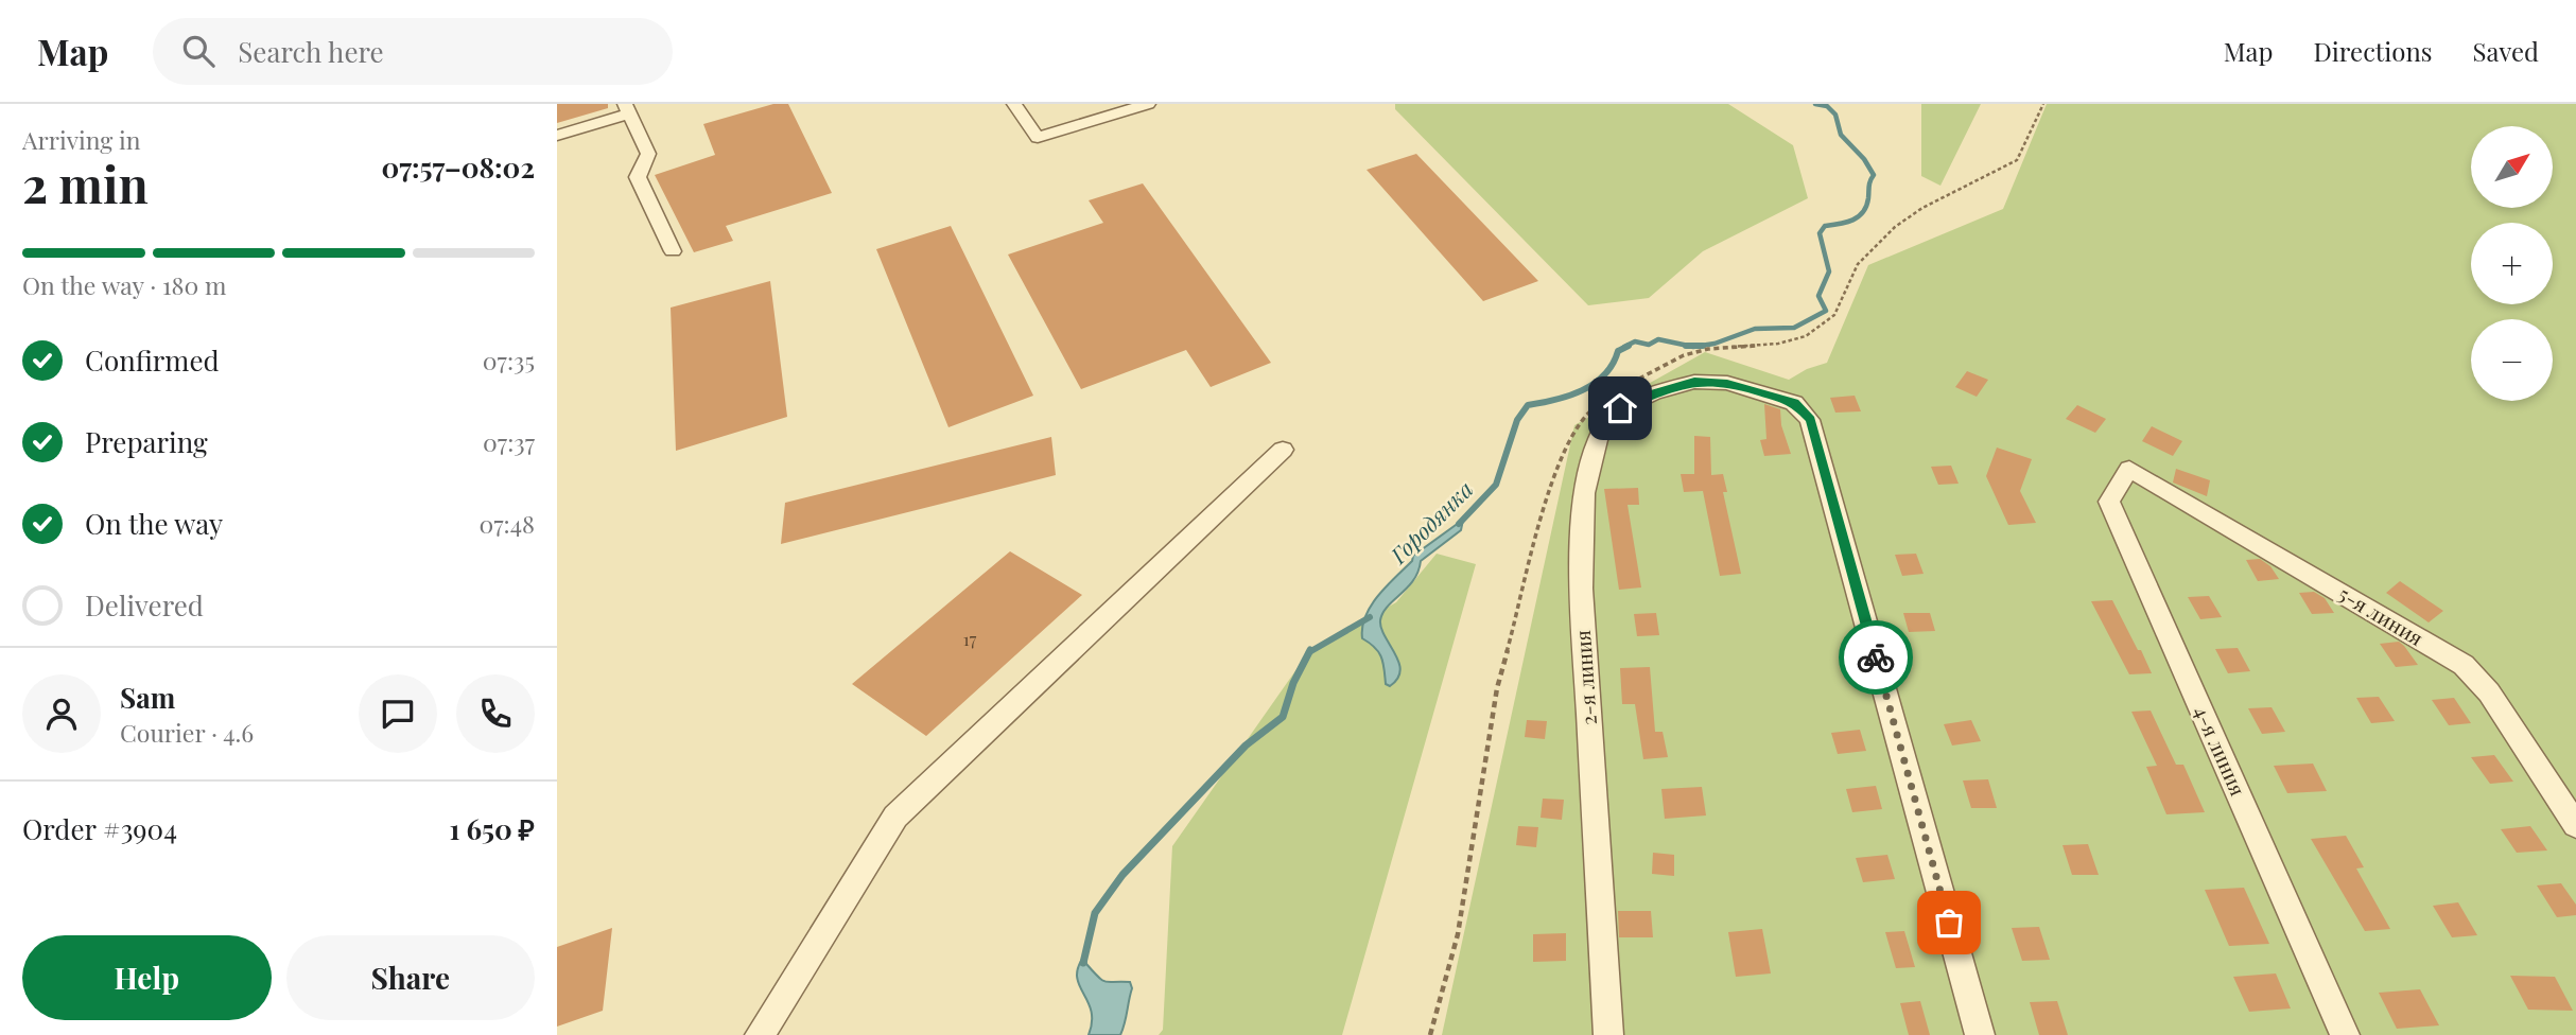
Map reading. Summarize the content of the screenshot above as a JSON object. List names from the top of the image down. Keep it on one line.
{"streets":{"lane":["5-я линия","2-я линия","4-я линия"]},"crossings":[["5-я линия","4-я линия"]],"water":["Городянка"],"house_numbers":["17"],"north":"top right","page":{"header":"Map","search":"Search here","nav":["Map","Directions","Saved"],"heading":["2 min","Arriving in","07:57–08:02"],"panel":["Sam","Courier · 4.6","Order #3904","1 650 ₽"],"map_buttons":["+","−"],"bar":"On the way · 180 m","list":[["Confirmed","07:35"],["Preparing","07:37"],["On the way","07:48"],"Delivered"],"buttons":["Help","Share"]}}
